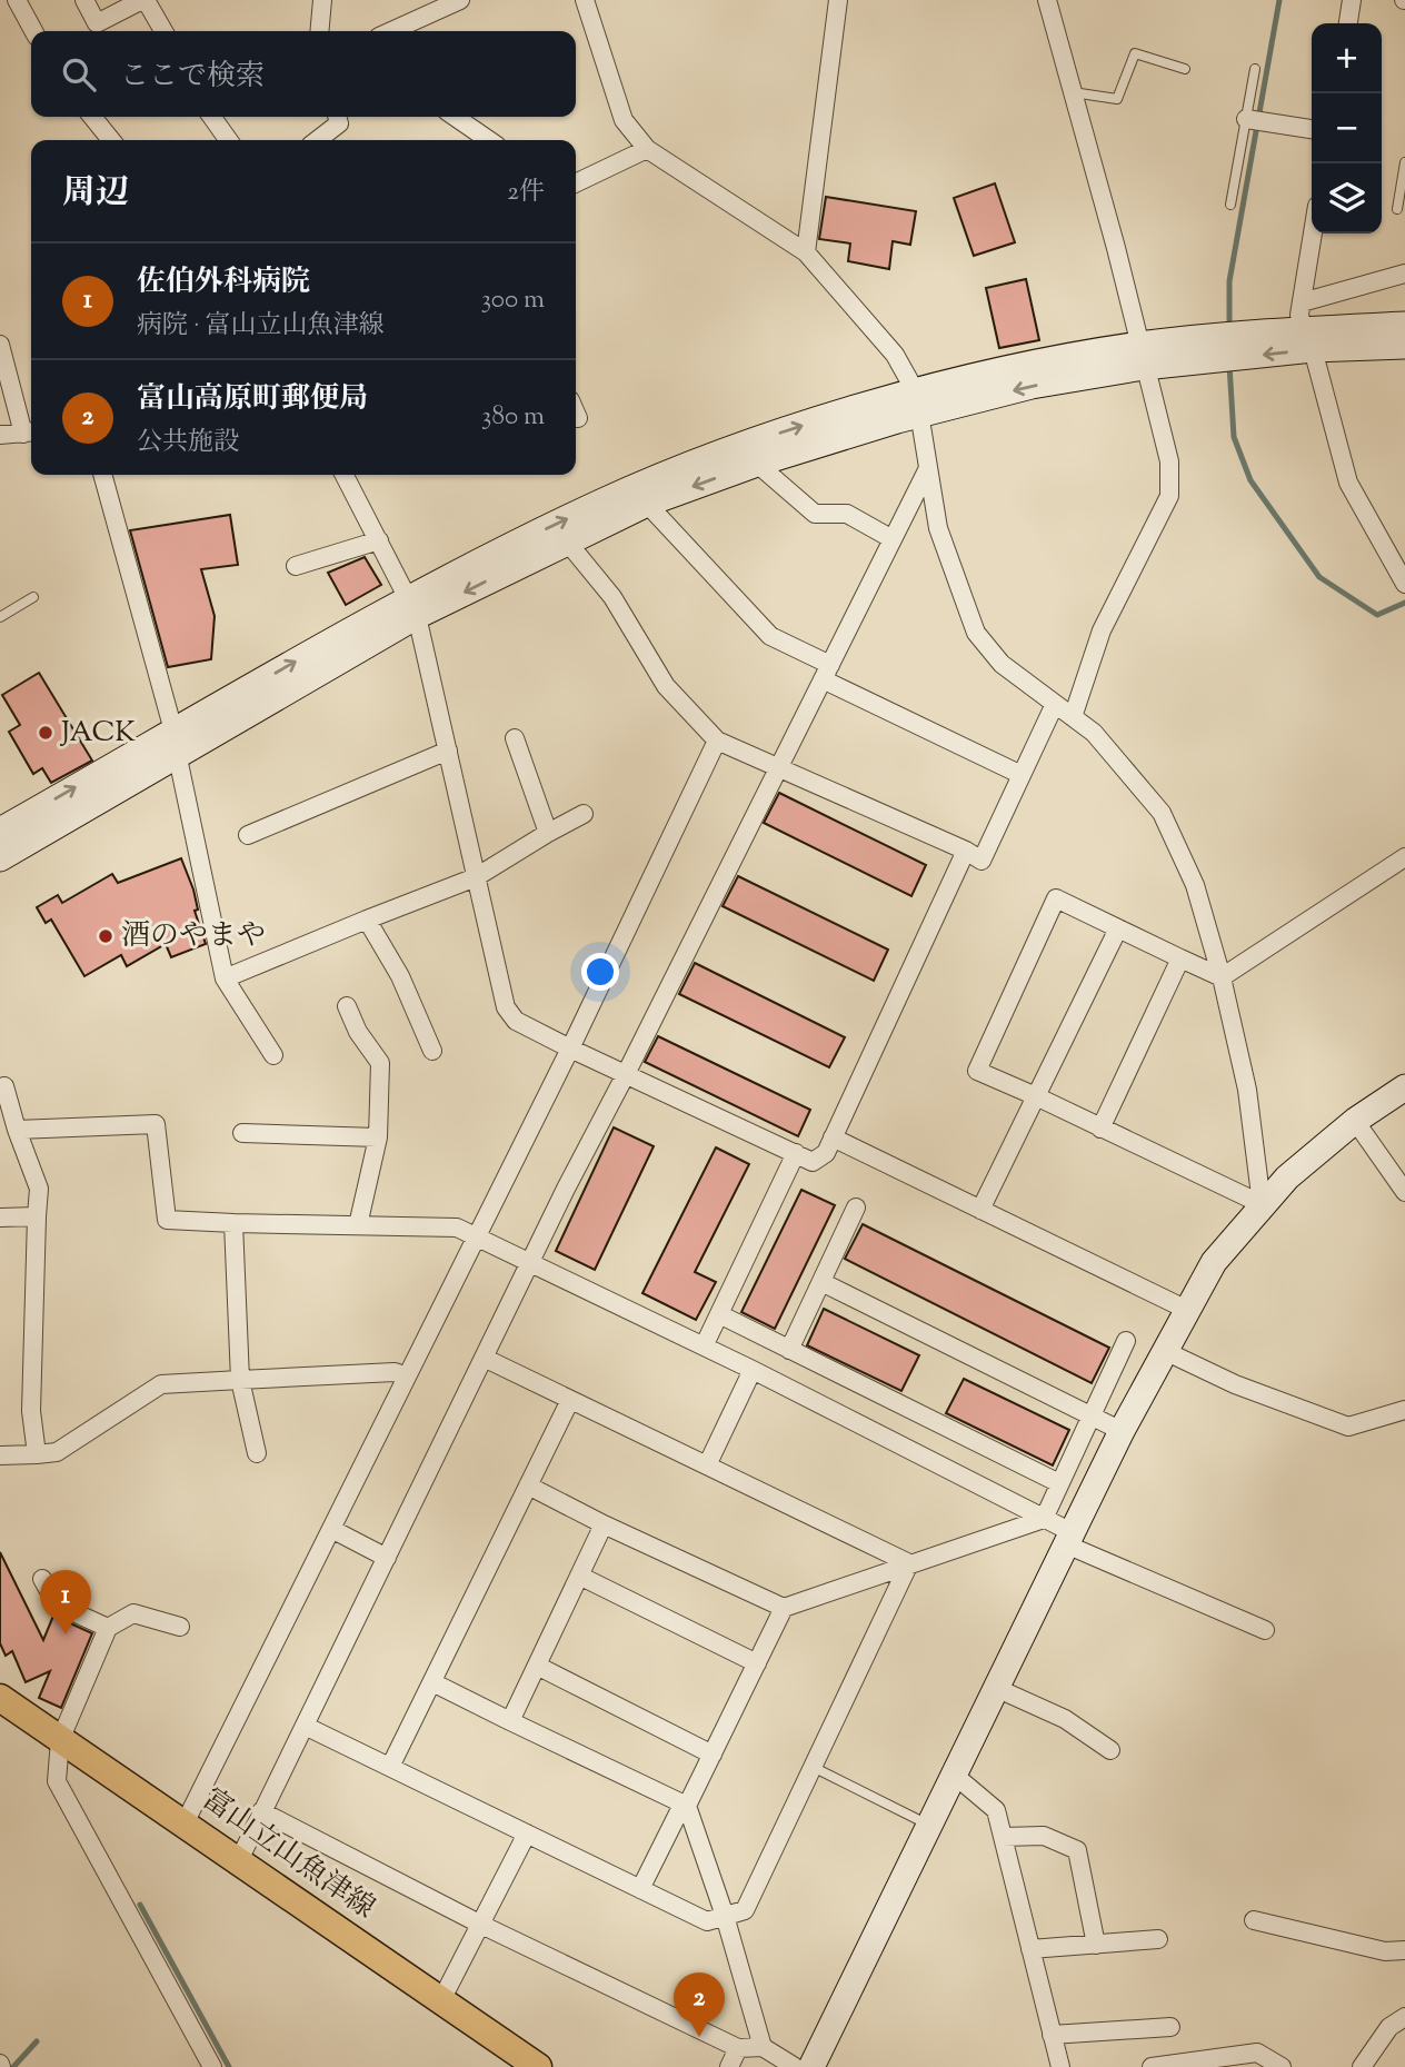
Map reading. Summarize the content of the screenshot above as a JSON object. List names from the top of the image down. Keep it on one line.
{"streets":{"main road":["富山立山魚津線"]},"places":["JACK","酒のやまや"],"page":{"map_buttons":["+","−"],"search":"ここで検索","heading":["周辺","2件"],"list":[{"mark":"1","name":"佐伯外科病院","note":"病院 · 富山立山魚津線","value":"300 m"},{"mark":"2","name":"富山高原町郵便局","note":"公共施設","value":"380 m"}],"pins":["1","2"]}}
